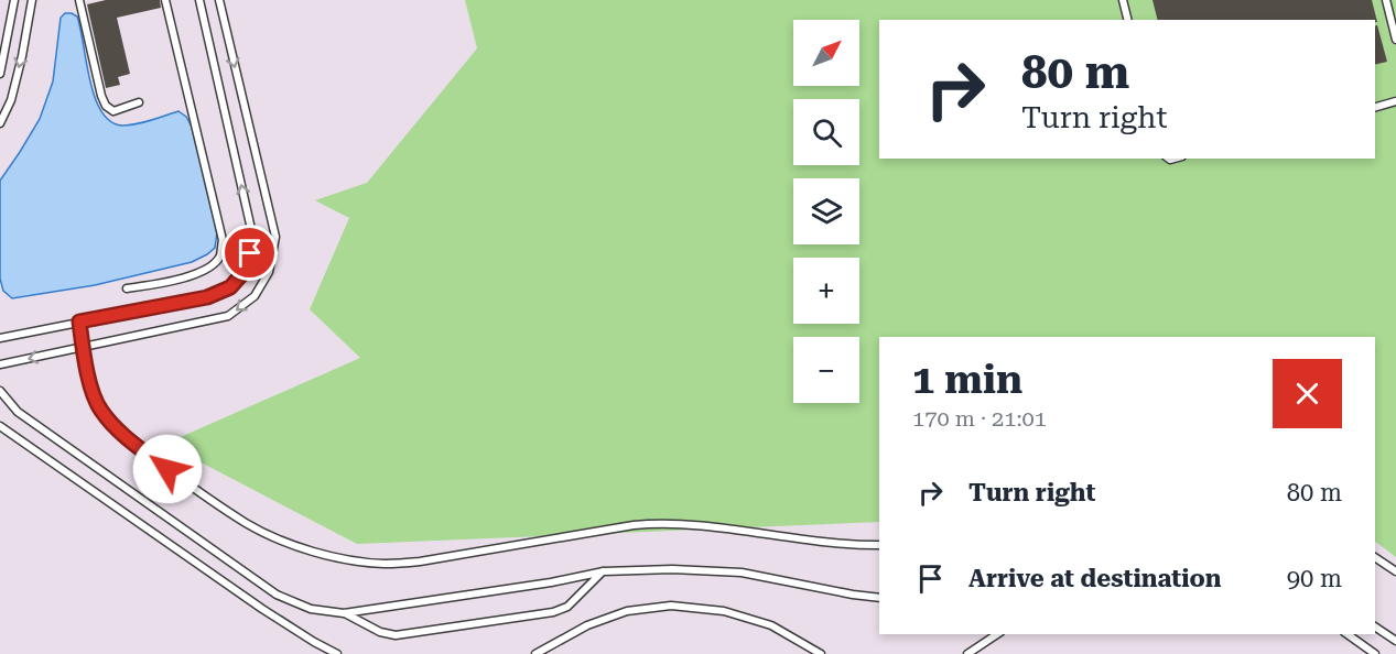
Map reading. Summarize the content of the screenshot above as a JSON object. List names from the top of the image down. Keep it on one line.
{"north":"top right","page":{"map_buttons":["+","−"],"turn":["80 m","Turn right"],"heading":["1 min","170 m · 21:01"],"list":[{"name":"Turn right","value":"80 m"},{"name":"Arrive at destination","value":"90 m"}]}}
